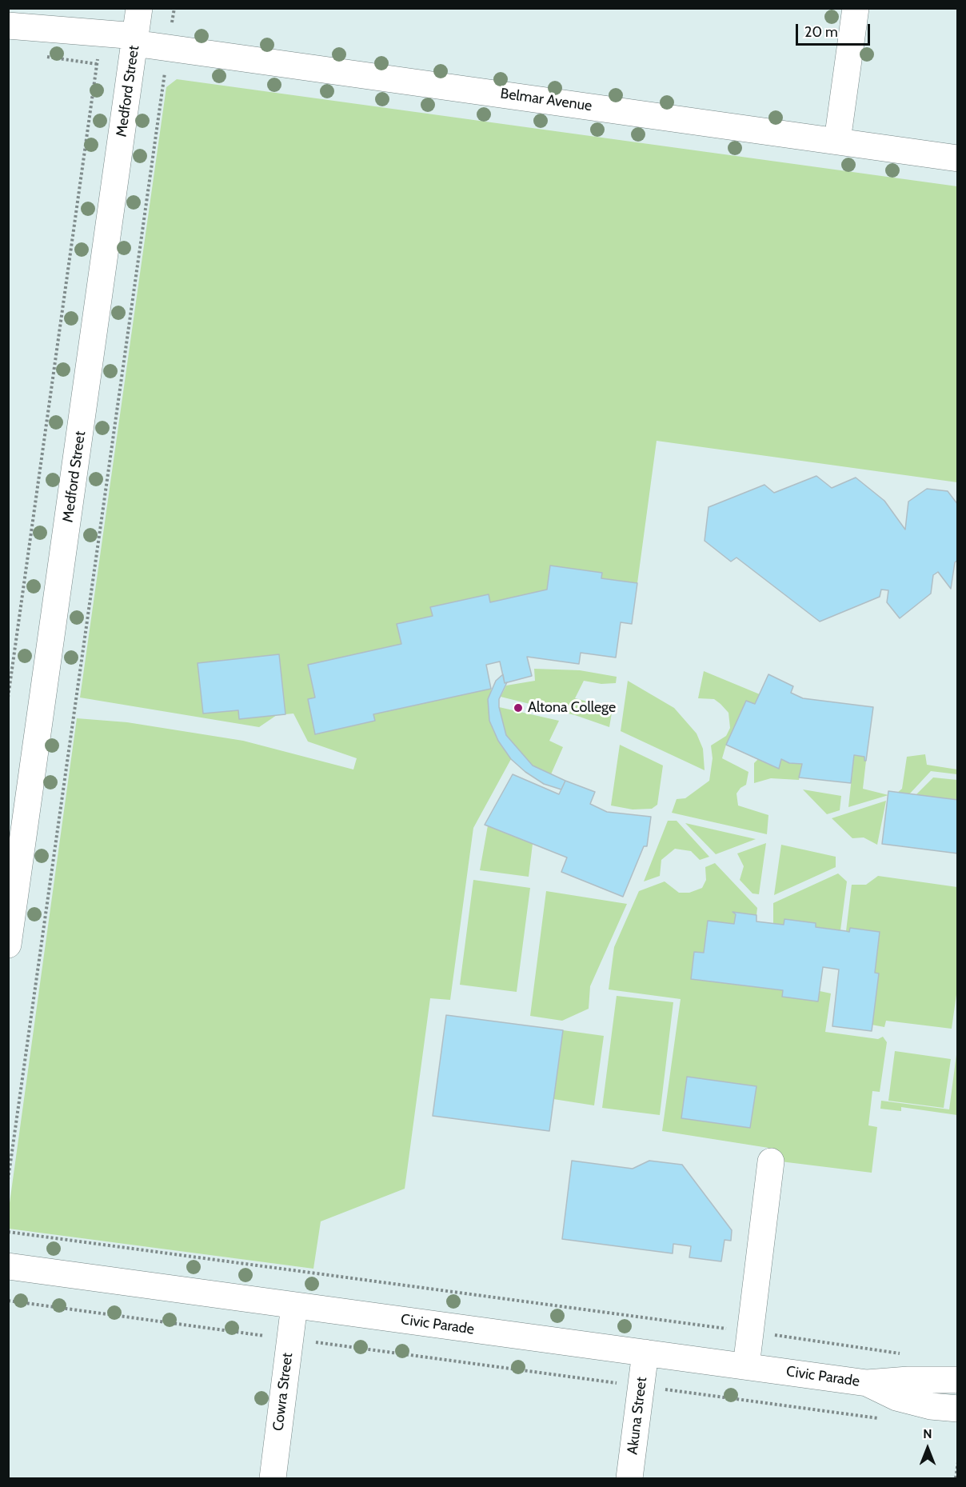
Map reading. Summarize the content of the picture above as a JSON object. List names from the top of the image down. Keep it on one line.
{"streets":{"street":["Medford Street","Belmar Avenue","Civic Parade","Cowra Street","Akuna Street"]},"crossings":[["Medford Street","Belmar Avenue"],["Civic Parade","Cowra Street"],["Civic Parade","Akuna Street"]],"places":["Altona College"],"scale_bar":"20 m","north":"top"}
